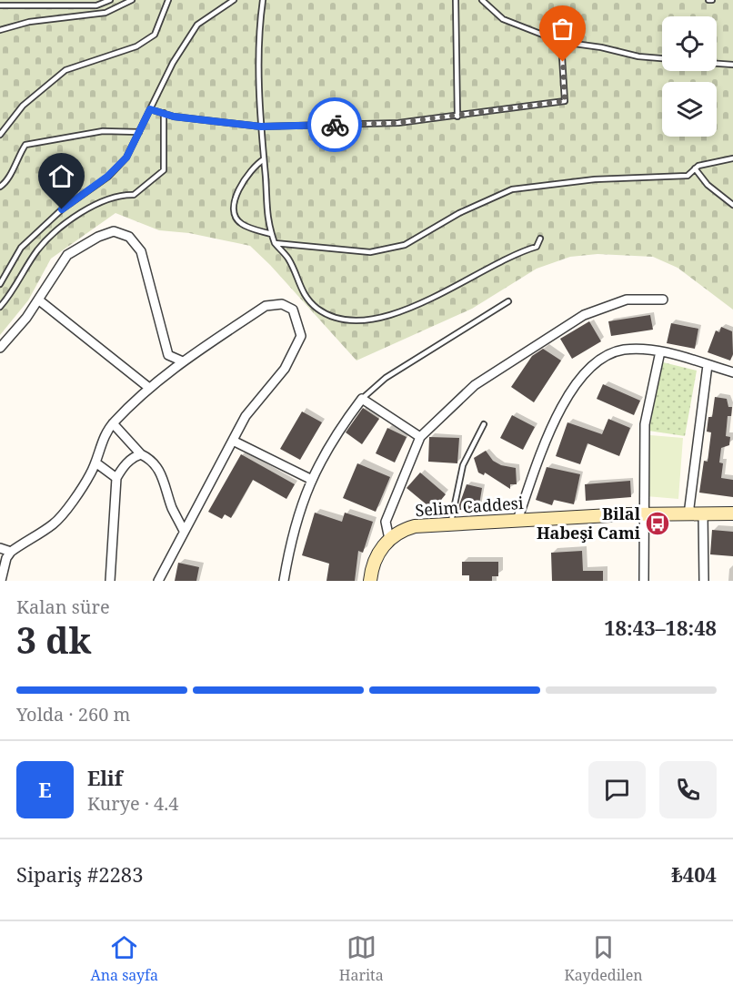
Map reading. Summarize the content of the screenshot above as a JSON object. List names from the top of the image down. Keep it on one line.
{"streets":{"main road":["Selim Caddesi"]},"places":{"bus stop":["Bilal Habeşi Cami"]},"page":{"heading":["3 dk","Kalan süre","18:43–18:48"],"panel":["Elif","Kurye · 4.4","Sipariş #2283","₺404"],"bar":"Yolda · 260 m","round":"E","tabs":["Ana sayfa","Harita","Kaydedilen"]}}
